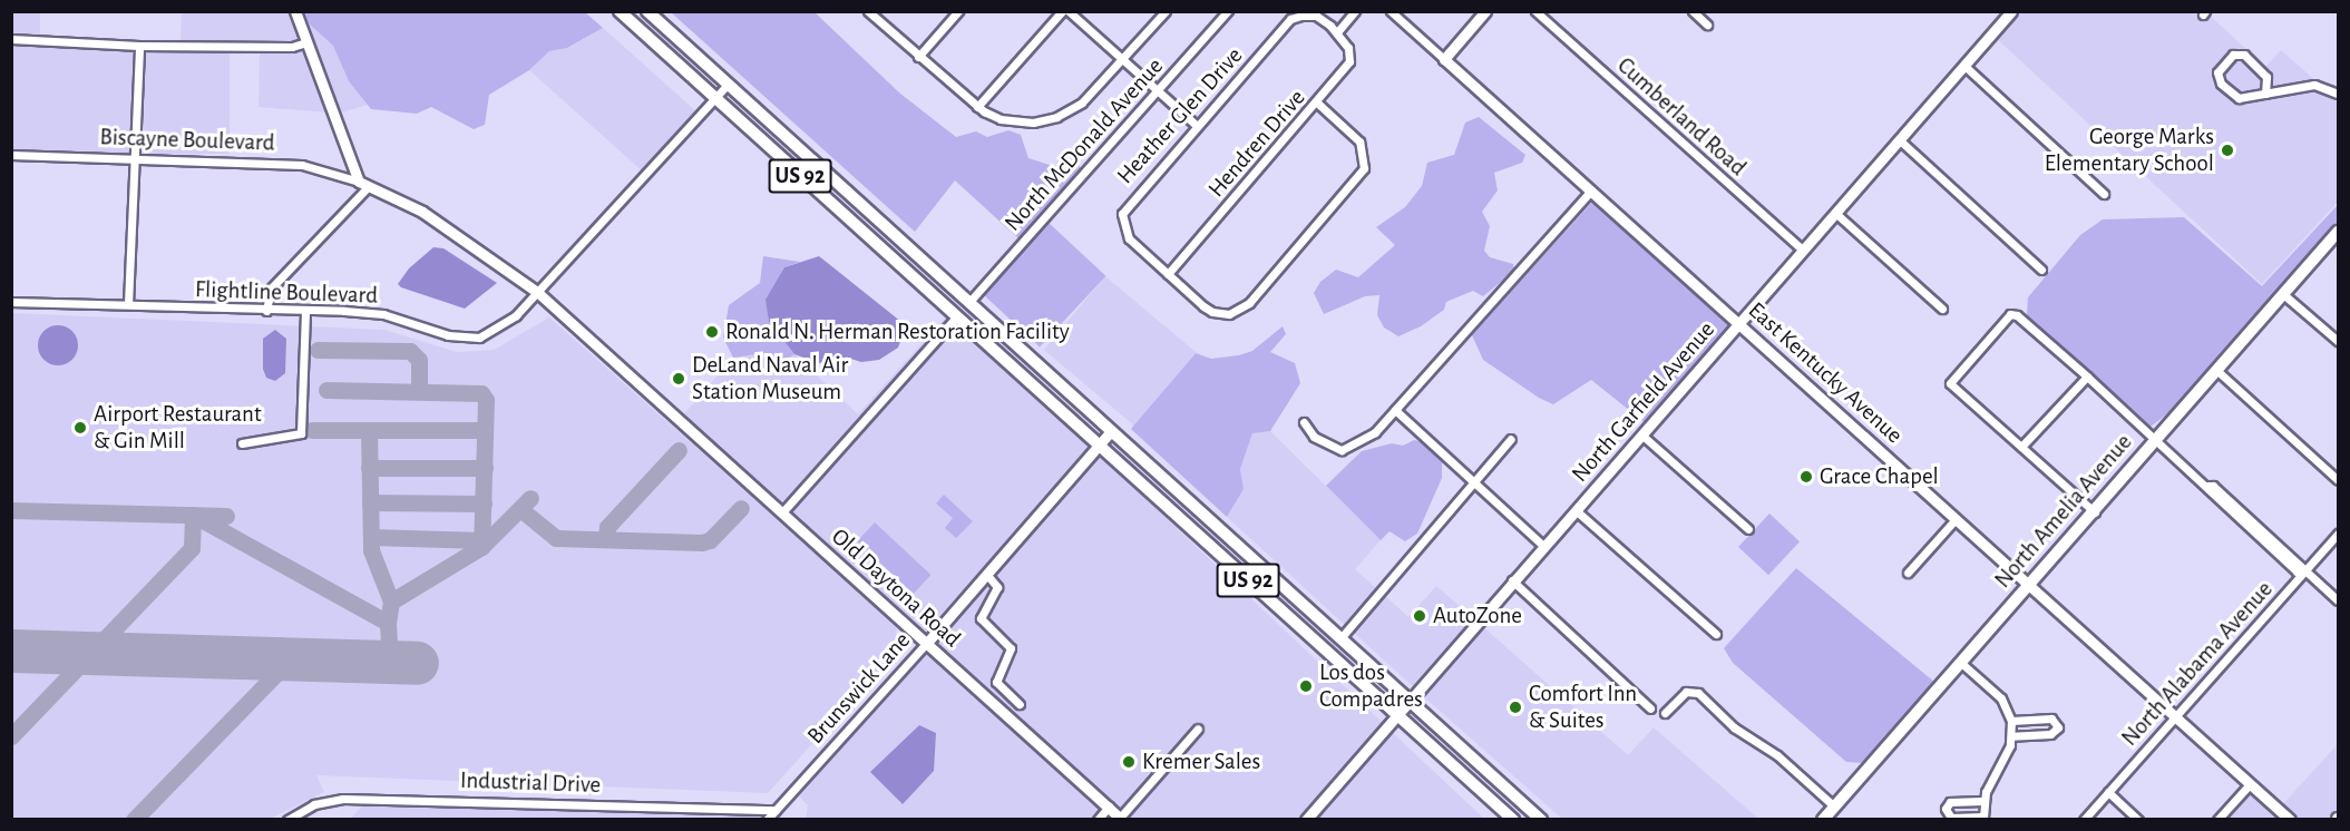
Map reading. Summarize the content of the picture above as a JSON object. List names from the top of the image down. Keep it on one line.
{"streets":{"main road":["US 92","North Amelia Avenue"],"street":["Heather Glen Drive","Cumberland Road","Biscayne Boulevard","Hendren Drive","North McDonald Avenue","Flightline Boulevard","East Kentucky Avenue","North Garfield Avenue","Old Daytona Road","North Alabama Avenue","Brunswick Lane","Industrial Drive"]},"crossings":[["Heather Glen Drive","Hendren Drive"],["Cumberland Road","North Garfield Avenue"],["Biscayne Boulevard","Flightline Boulevard"],["Biscayne Boulevard","Old Daytona Road"],["North McDonald Avenue","US 92"],["US 92","Flightline Boulevard"],["US 92","North Garfield Avenue"],["US 92","Brunswick Lane"],["East Kentucky Avenue","North Garfield Avenue"],["East Kentucky Avenue","North Amelia Avenue"],["East Kentucky Avenue","North Alabama Avenue"],["Old Daytona Road","Brunswick Lane"],["Brunswick Lane","Industrial Drive"]],"places":["George Marks Elementary School","Ronald N. Herman Restoration Facility","DeLand Naval Air Station Museum","Airport Restaurant & Gin Mill","Grace Chapel","AutoZone","Los dos Compadres","Comfort Inn & Suites","Kremer Sales"]}
